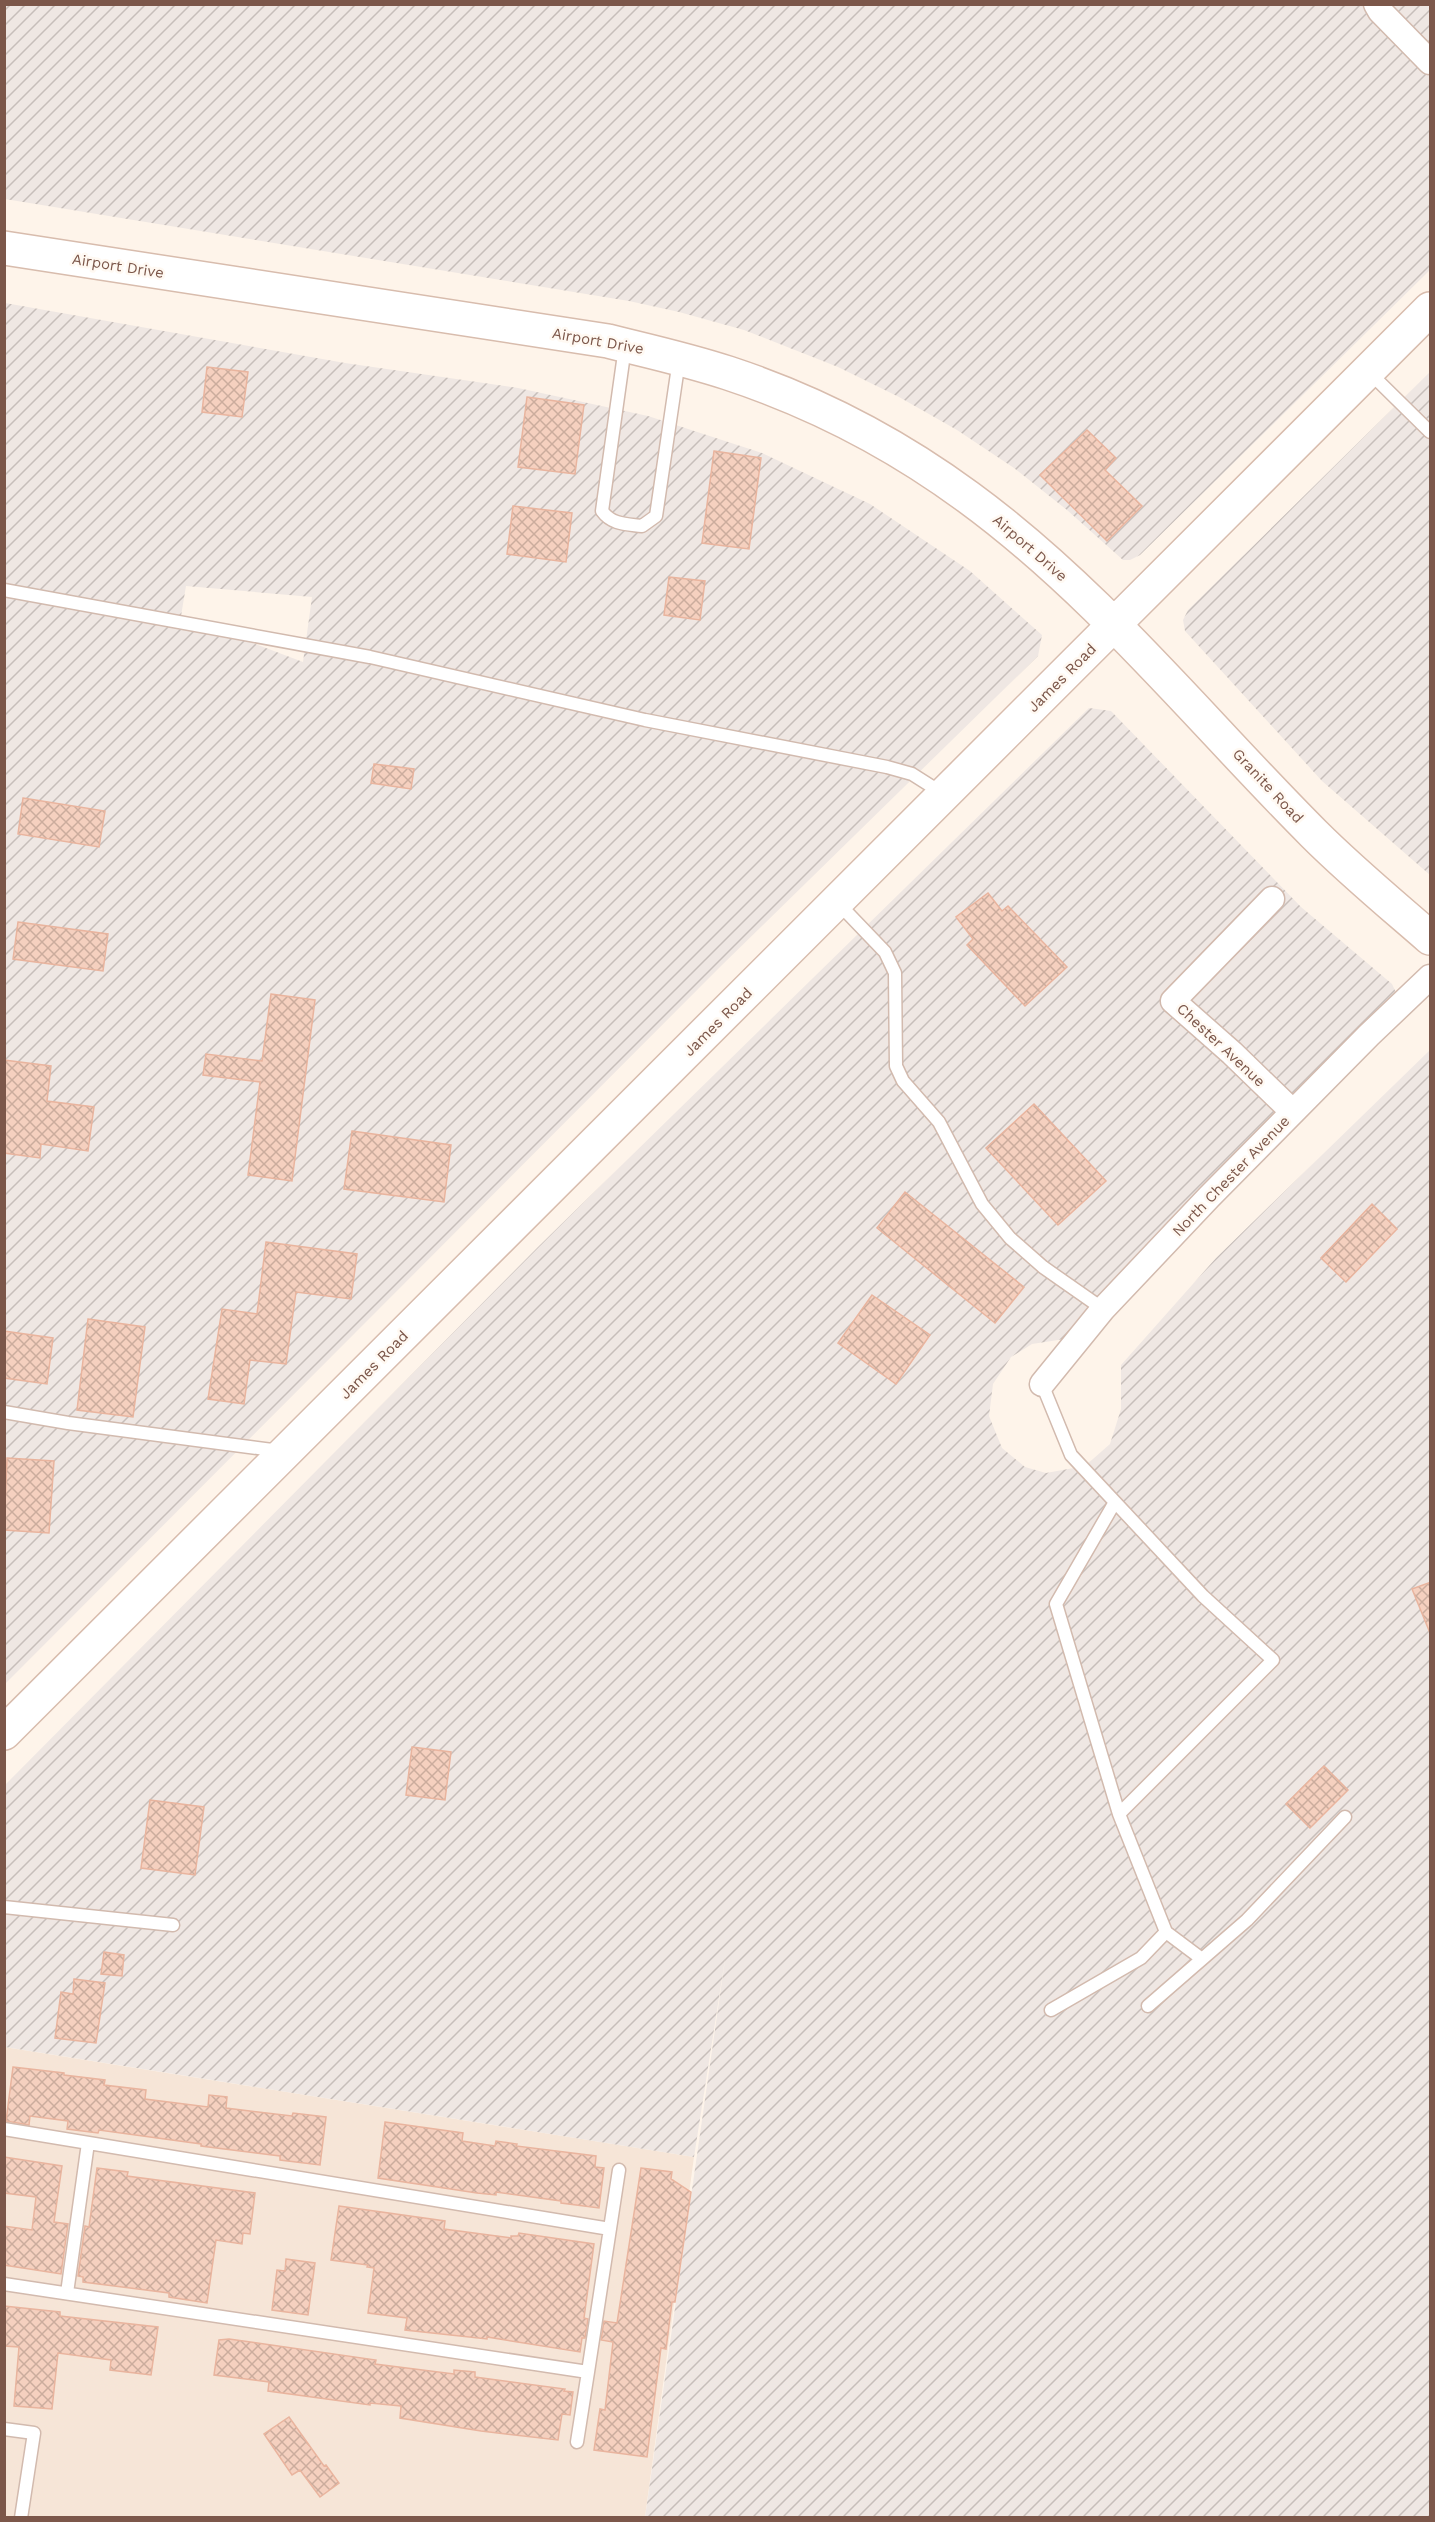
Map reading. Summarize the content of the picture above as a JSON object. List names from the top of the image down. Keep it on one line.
{"streets":{"main road":["Airport Drive","James Road","Granite Road"],"street":["Chester Avenue","North Chester Avenue"]},"crossings":[["Airport Drive","James Road"],["Airport Drive","Granite Road"],["James Road","Granite Road"],["Chester Avenue","North Chester Avenue"]]}
